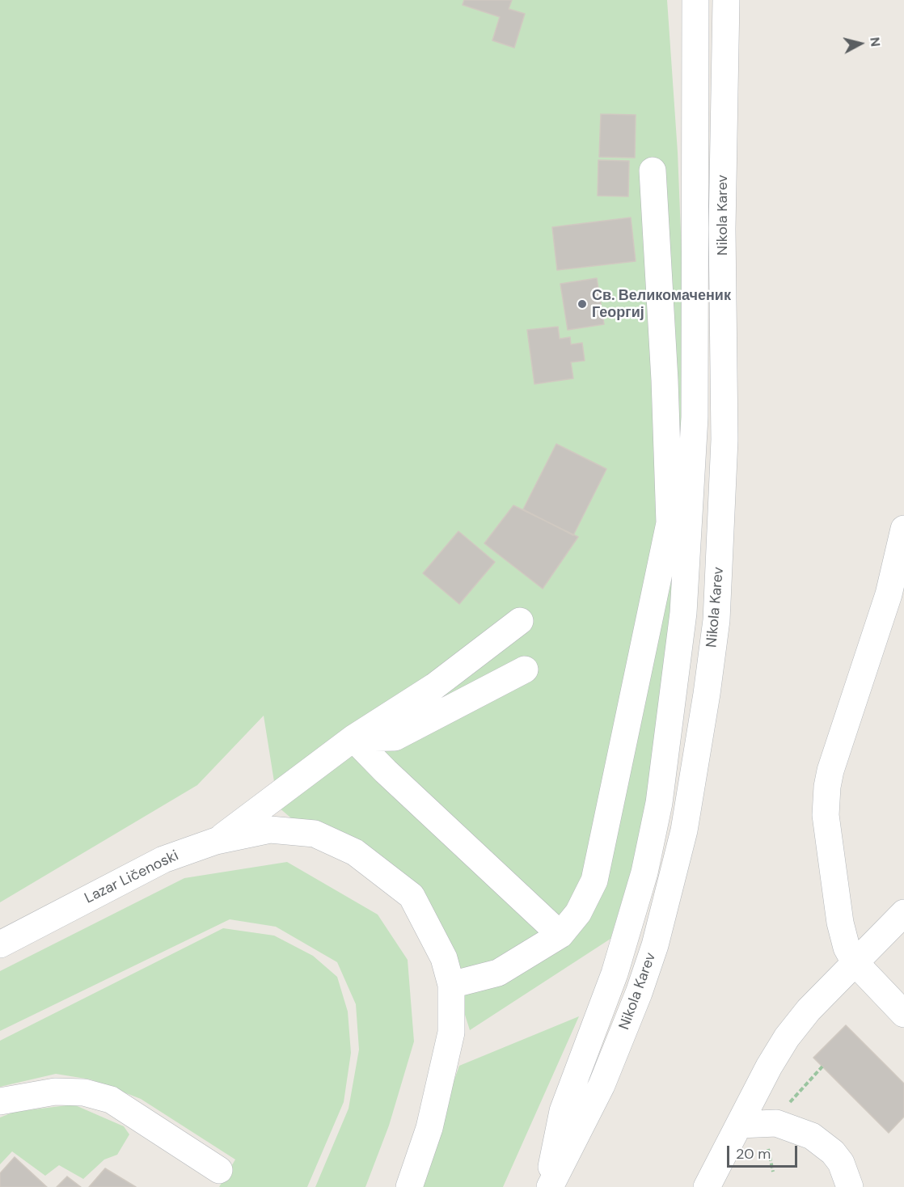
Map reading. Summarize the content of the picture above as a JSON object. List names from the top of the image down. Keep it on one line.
{"streets":{"street":["Nikola Karev","Lazar Ličenoski"]},"places":["Св. Великомаченик Георгиј"],"scale_bar":"20 m","north":"right"}
